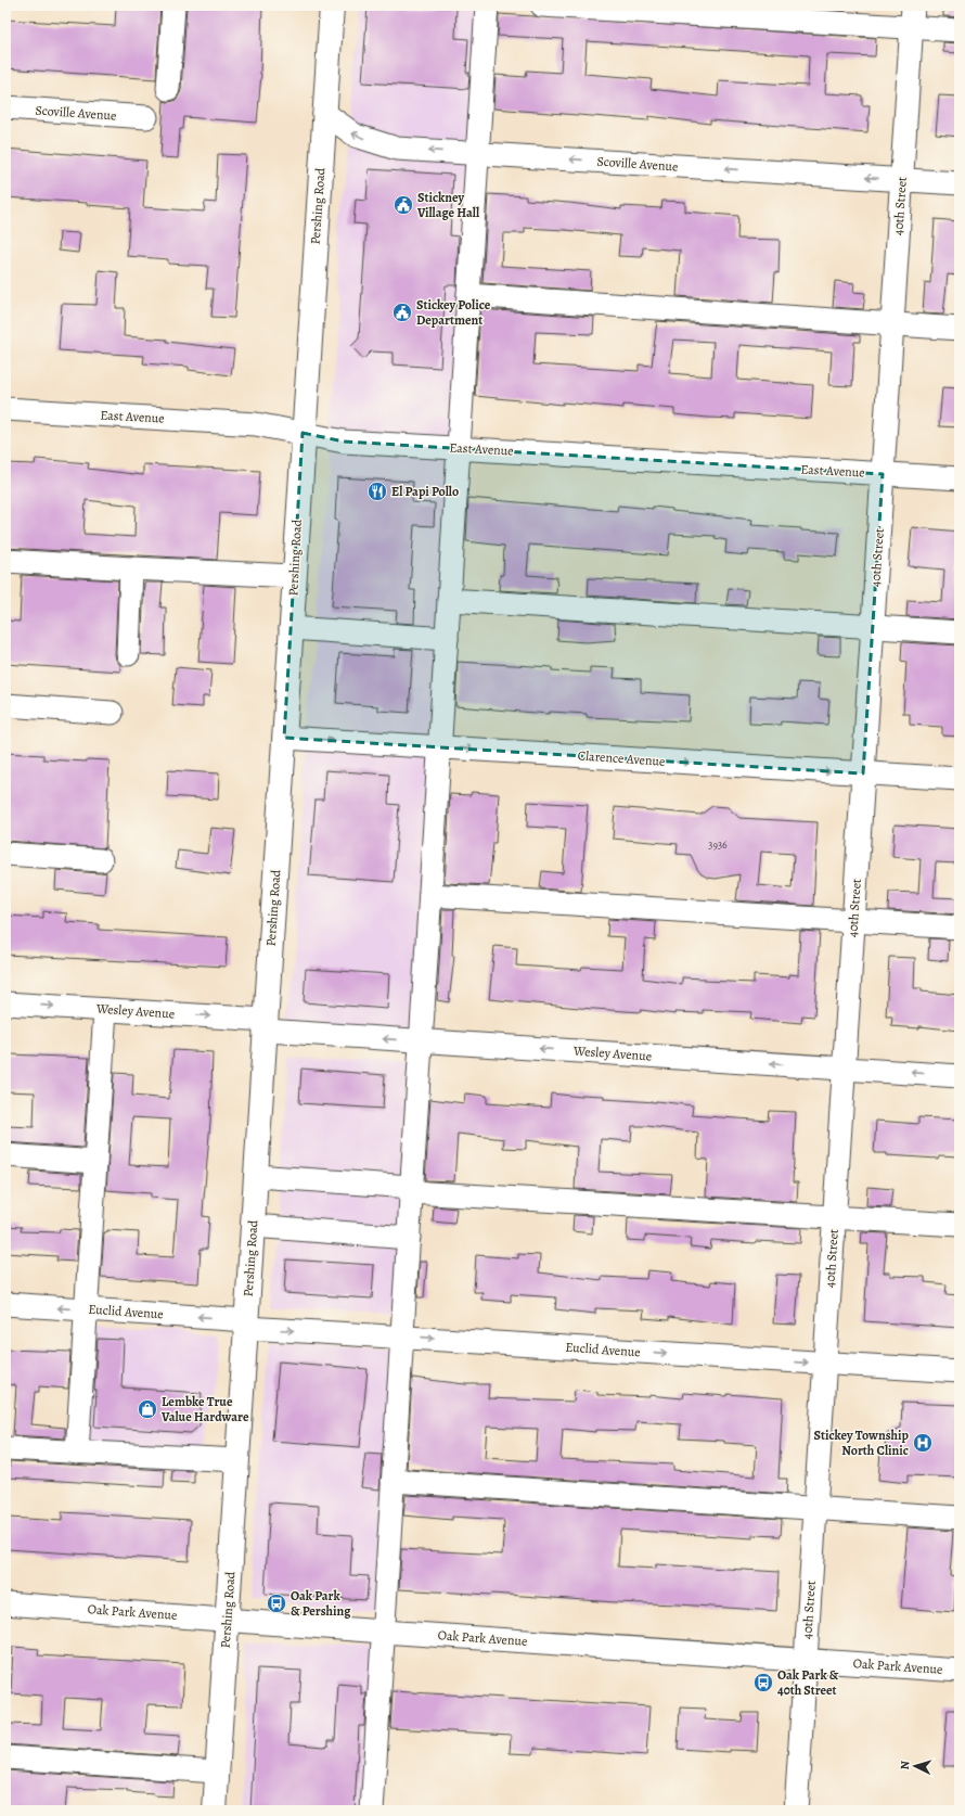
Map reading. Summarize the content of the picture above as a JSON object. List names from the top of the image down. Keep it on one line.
{"streets":{"main road":["Pershing Road"],"street":["Scoville Avenue","40th Street","East Avenue","Clarence Avenue","Wesley Avenue","Euclid Avenue","Oak Park Avenue"]},"crossings":[["Scoville Avenue","Pershing Road"],["Scoville Avenue","40th Street"],["Pershing Road","East Avenue"],["Pershing Road","Clarence Avenue"],["Pershing Road","Wesley Avenue"],["Pershing Road","Euclid Avenue"],["Pershing Road","Oak Park Avenue"],["40th Street","East Avenue"],["40th Street","Clarence Avenue"],["40th Street","Wesley Avenue"],["40th Street","Euclid Avenue"],["40th Street","Oak Park Avenue"]],"places":{"public building":["Stickney Village Hall","Stickey Police Department"],"restaurant":["El Papi Pollo"],"shop":["Lembke True Value Hardware"],"hospital":["Stickey Township North Clinic"],"bus stop":["Oak Park & Pershing","Oak Park & 40th Street"]},"house_numbers":["3936"],"north":"left"}
